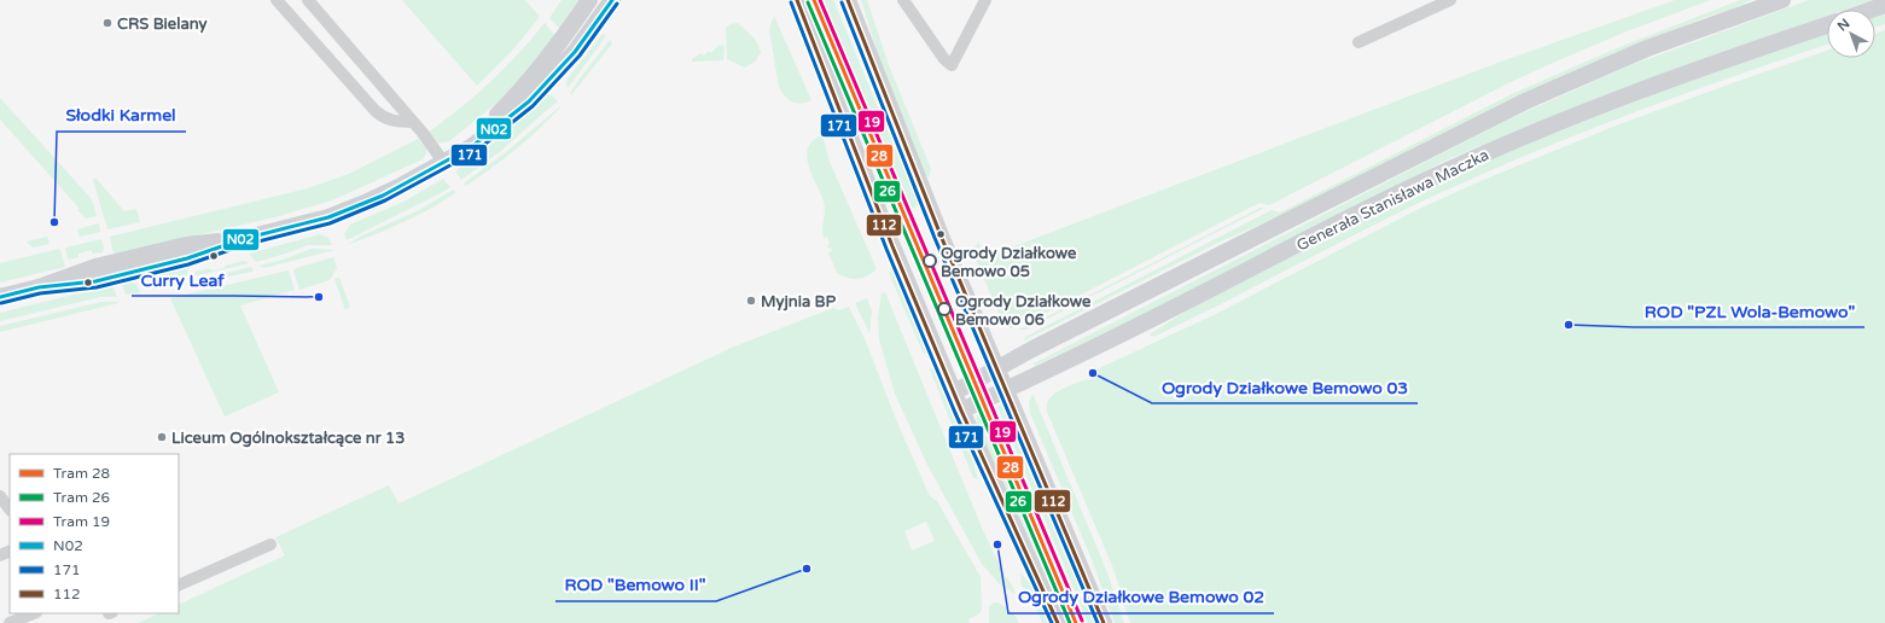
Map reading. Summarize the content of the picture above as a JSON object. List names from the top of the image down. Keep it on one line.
{"streets":{"main road":["Generała Stanisława Maczka"]},"places":["CRS Bielany","Słodki Karmel","Ogrody Działkowe Bemowo 05","Curry Leaf","Myjnia BP","Ogrody Działkowe Bemowo 06","ROD \"PZL Wola-Bemowo\"","Ogrody Działkowe Bemowo 03","Liceum Ogólnokształcące nr 13","Ogrody Działkowe Bemowo 02","ROD \"Bemowo II\""],"lines":["tram line 28","tram line 19","transit line N02","transit line 112","tram line 26","transit line 171"],"legend":["Tram 28","Tram 26","Tram 19","N02","171","112"],"north":"top left"}
